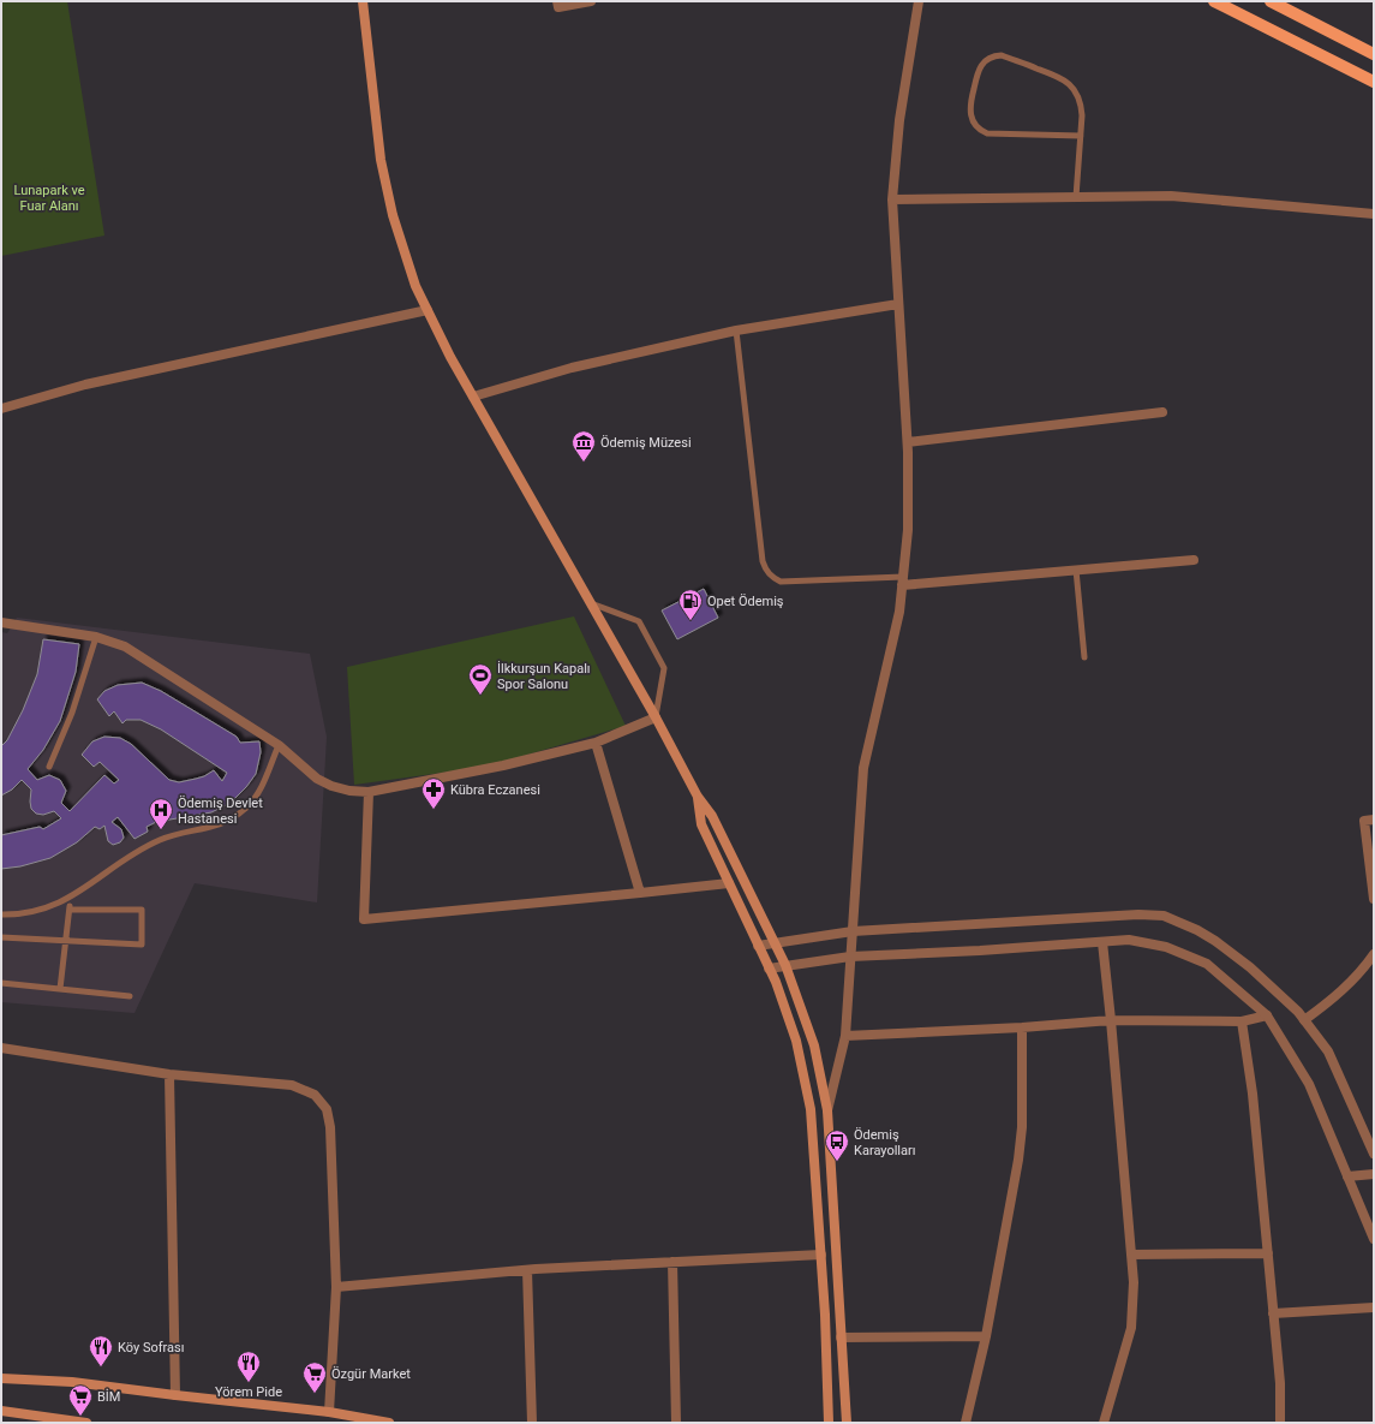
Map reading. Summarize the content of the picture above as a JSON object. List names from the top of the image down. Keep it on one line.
{"parks":["Lunapark ve Fuar Alanı"],"places":{"museum":["Ödemiş Müzesi"],"fuel station":["Opet Ödemiş"],"sports":["İlkkurşun Kapalı Spor Salonu"],"pharmacy":["Kübra Eczanesi"],"hospital":["Ödemiş Devlet Hastanesi"],"bus stop":["Ödemiş Karayolları"],"restaurant":["Köy Sofrası","Yörem Pide"],"supermarket":["Özgür Market","BİM"]}}
